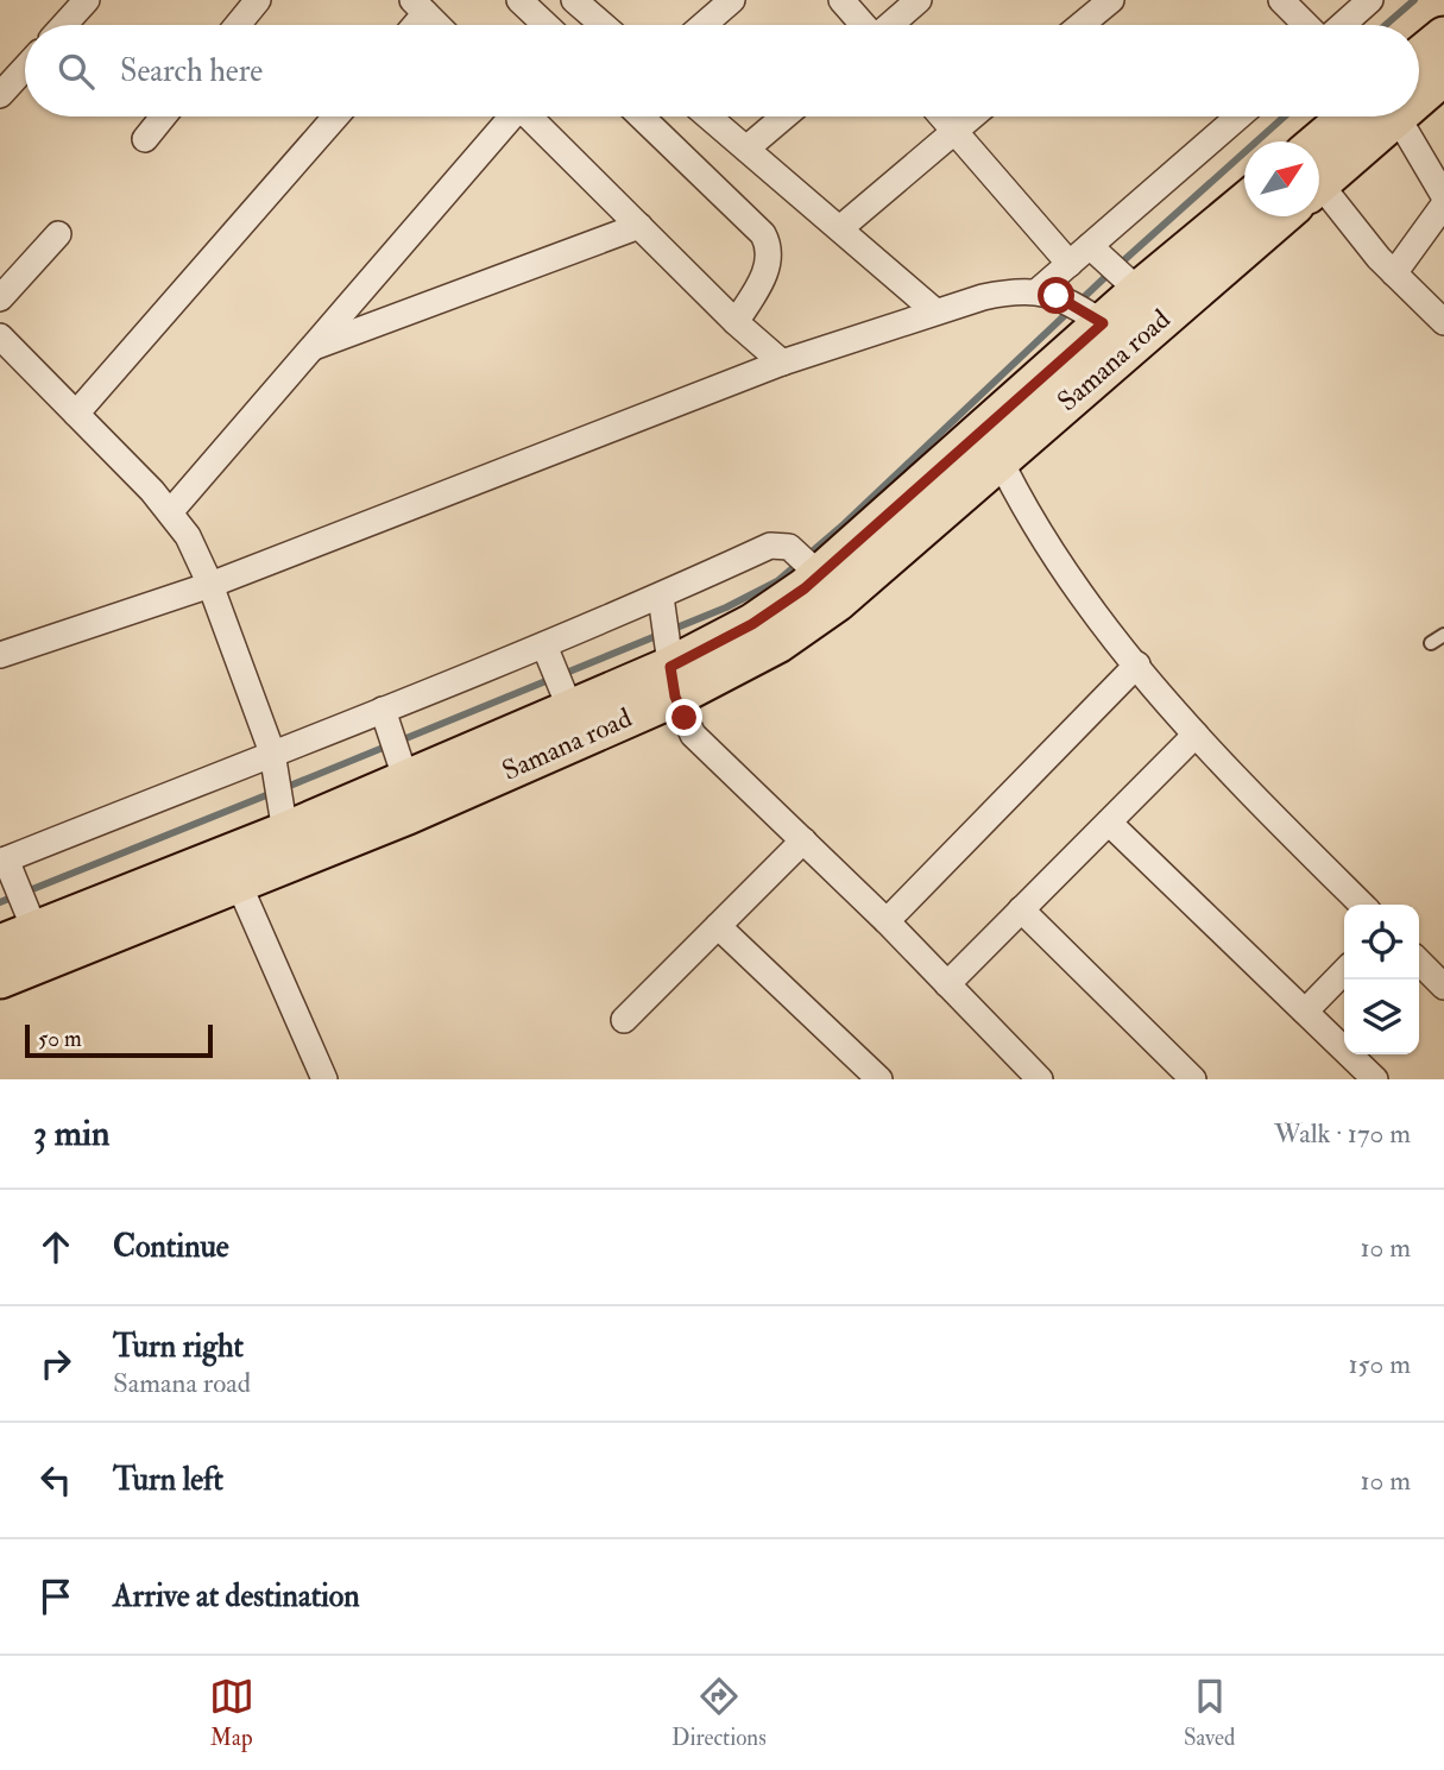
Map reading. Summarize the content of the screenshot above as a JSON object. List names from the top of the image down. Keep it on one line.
{"streets":{"main road":["Samana road"]},"scale_bar":"50 m","north":"top right","page":{"search":"Search here","scale":"50 m","heading":["3 min","Walk · 170 m"],"list":[["Continue","10 m"],["Turn right","Samana road","150 m"],["Turn left","10 m"],"Arrive at destination"],"nav":["Map","Directions","Saved"]}}
